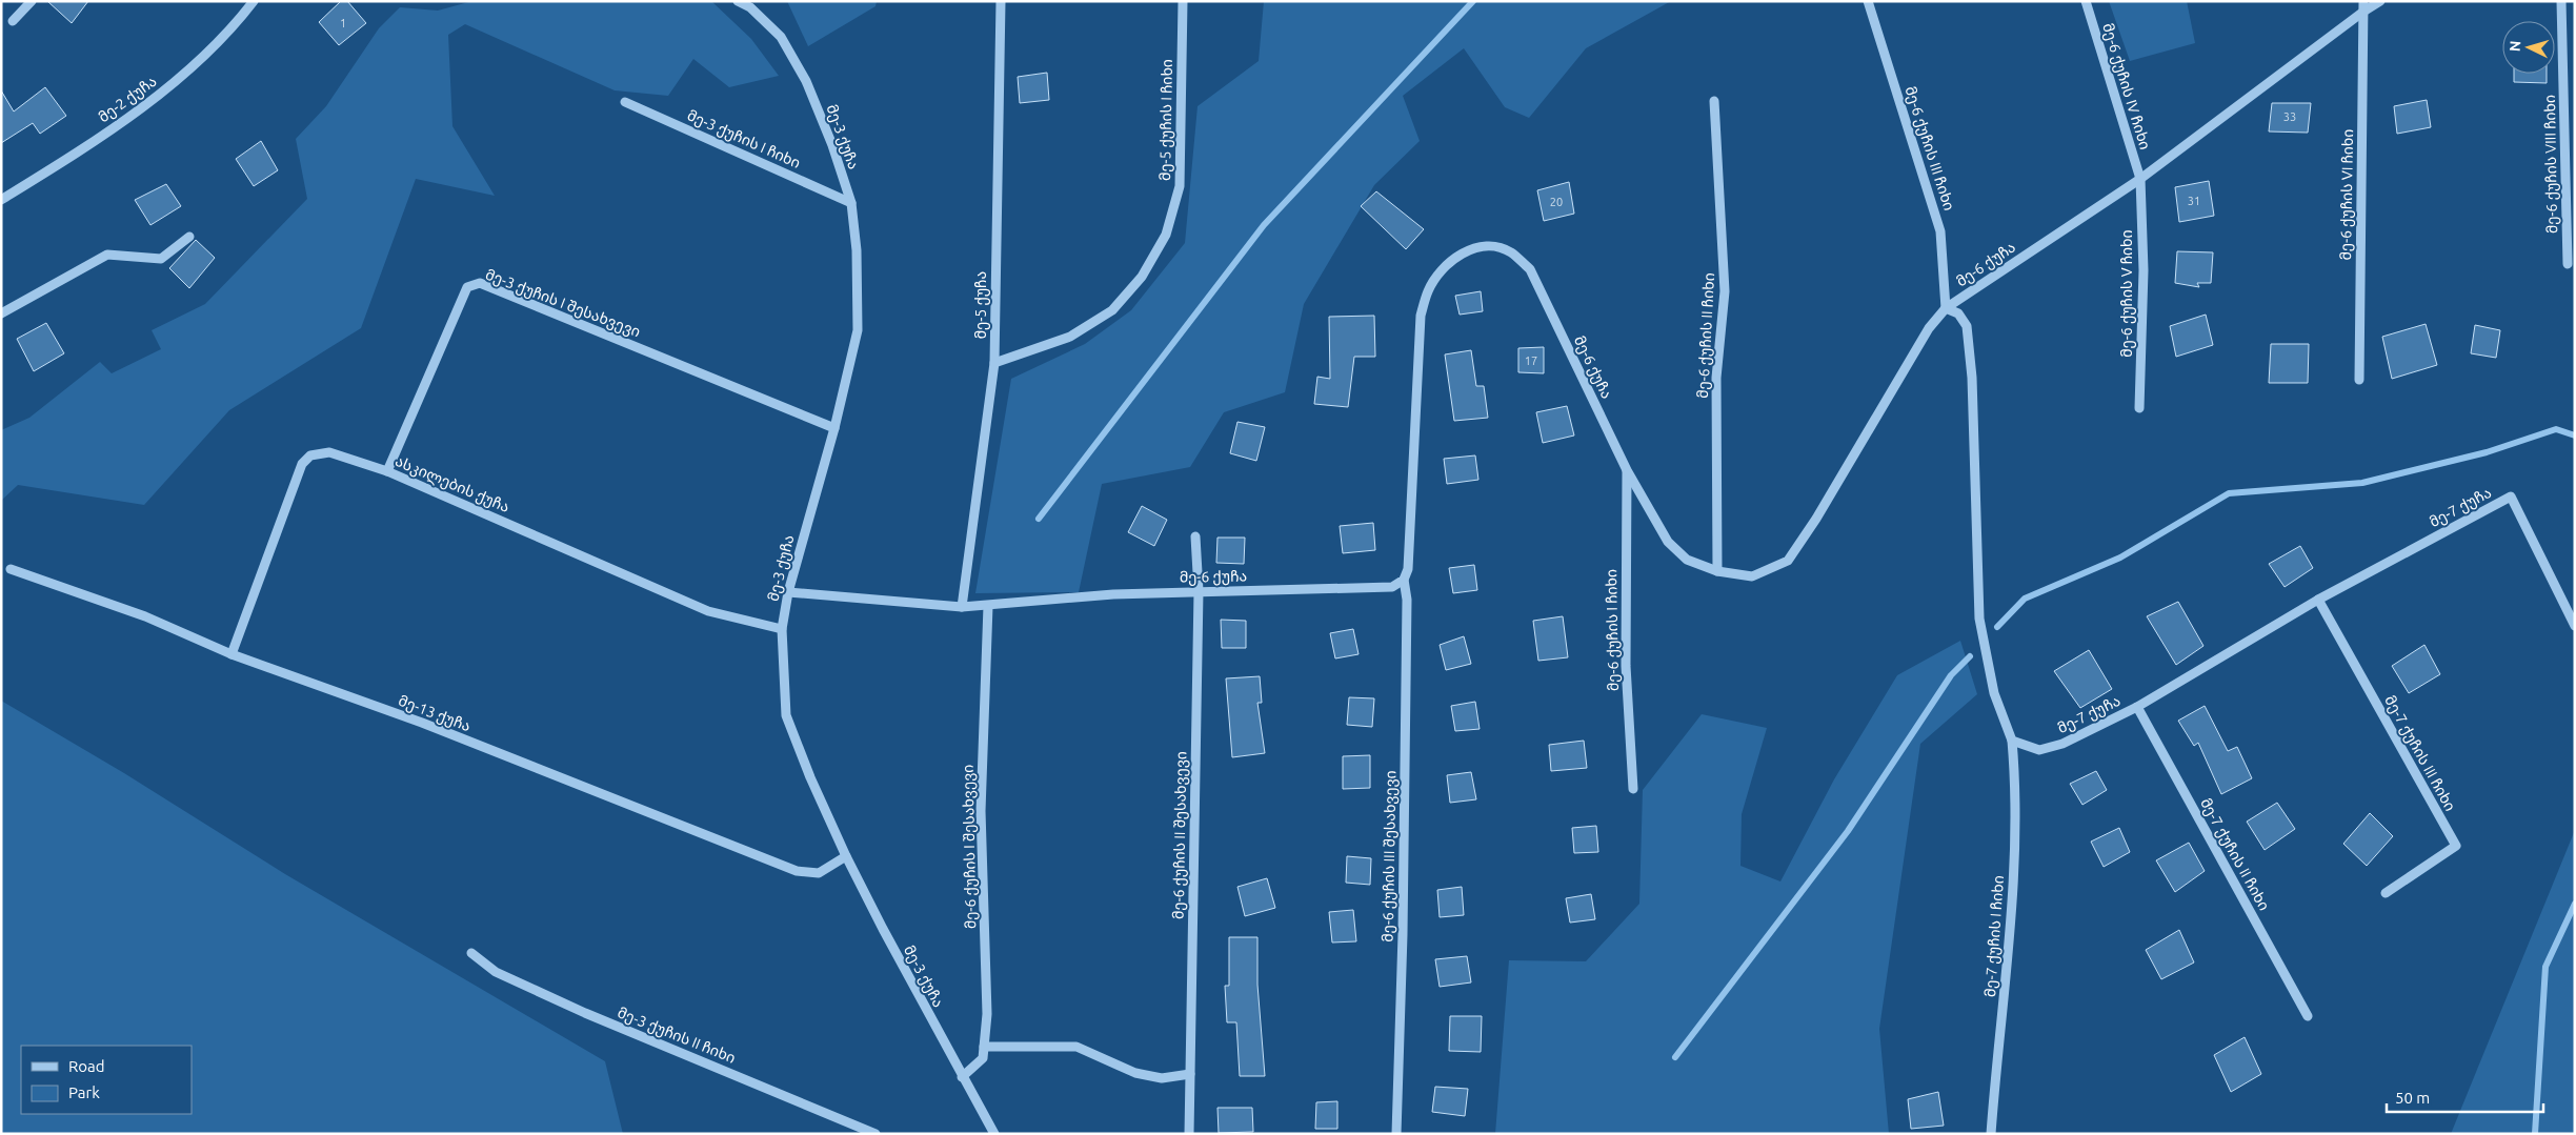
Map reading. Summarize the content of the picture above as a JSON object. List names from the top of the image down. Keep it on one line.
{"streets":{"street":["მე-6 ქუჩის IV ჩიხი","მე-2 ქუჩა","მე-5 ქუჩის I ჩიხი","მე-3 ქუჩა","მე-3 ქუჩის I ჩიხი","მე-6 ქუჩის III ჩიხი","მე-6 ქუჩის VIII ჩიხი","მე-6 ქუჩის VI ჩიხი","მე-6 ქუჩა","მე-6 ქუჩის V ჩიხი","მე-3 ქუჩის I შესახვევი","მე-5 ქუჩა","მე-6 ქუჩის II ჩიხი","ასკილების ქუჩა","მე-7 ქუჩა","მე-6 ქუჩის I ჩიხი","მე-13 ქუჩა","მე-7 ქუჩის III ჩიხი","მე-6 ქუჩის II შესახვევი","მე-6 ქუჩის I შესახვევი","მე-7 ქუჩის II ჩიხი","მე-6 ქუჩის III შესახვევი","მე-7 ქუჩის I ჩიხი","მე-3 ქუჩის II ჩიხი"]},"crossings":[["მე-6 ქუჩის IV ჩიხი","მე-6 ქუჩა"],["მე-6 ქუჩის IV ჩიხი","მე-6 ქუჩის V ჩიხი"],["მე-5 ქუჩის I ჩიხი","მე-5 ქუჩა"],["მე-3 ქუჩა","მე-3 ქუჩის I ჩიხი"],["მე-3 ქუჩა","მე-6 ქუჩა"],["მე-3 ქუჩა","მე-3 ქუჩის I შესახვევი"],["მე-3 ქუჩა","ასკილების ქუჩა"],["მე-3 ქუჩა","მე-13 ქუჩა"],["მე-3 ქუჩა","მე-6 ქუჩის I შესახვევი"],["მე-6 ქუჩის III ჩიხი","მე-6 ქუჩა"],["მე-6 ქუჩის VI ჩიხი","მე-6 ქუჩა"],["მე-6 ქუჩა","მე-6 ქუჩის V ჩიხი"],["მე-6 ქუჩა","მე-5 ქუჩა"],["მე-6 ქუჩა","მე-6 ქუჩის II ჩიხი"],["მე-6 ქუჩა","მე-6 ქუჩის I ჩიხი"],["მე-6 ქუჩა","მე-6 ქუჩის II შესახვევი"],["მე-6 ქუჩა","მე-6 ქუჩის I შესახვევი"],["მე-6 ქუჩა","მე-6 ქუჩის III შესახვევი"],["მე-3 ქუჩის I შესახვევი","ასკილების ქუჩა"],["ასკილების ქუჩა","მე-13 ქუჩა"],["მე-7 ქუჩა","მე-7 ქუჩის III ჩიხი"],["მე-7 ქუჩა","მე-7 ქუჩის II ჩიხი"],["მე-7 ქუჩა","მე-7 ქუჩის I ჩიხი"]],"house_numbers":["1","33","31","20","17"],"legend":["Road","Park"],"scale_bar":"50 m","north":"left"}
